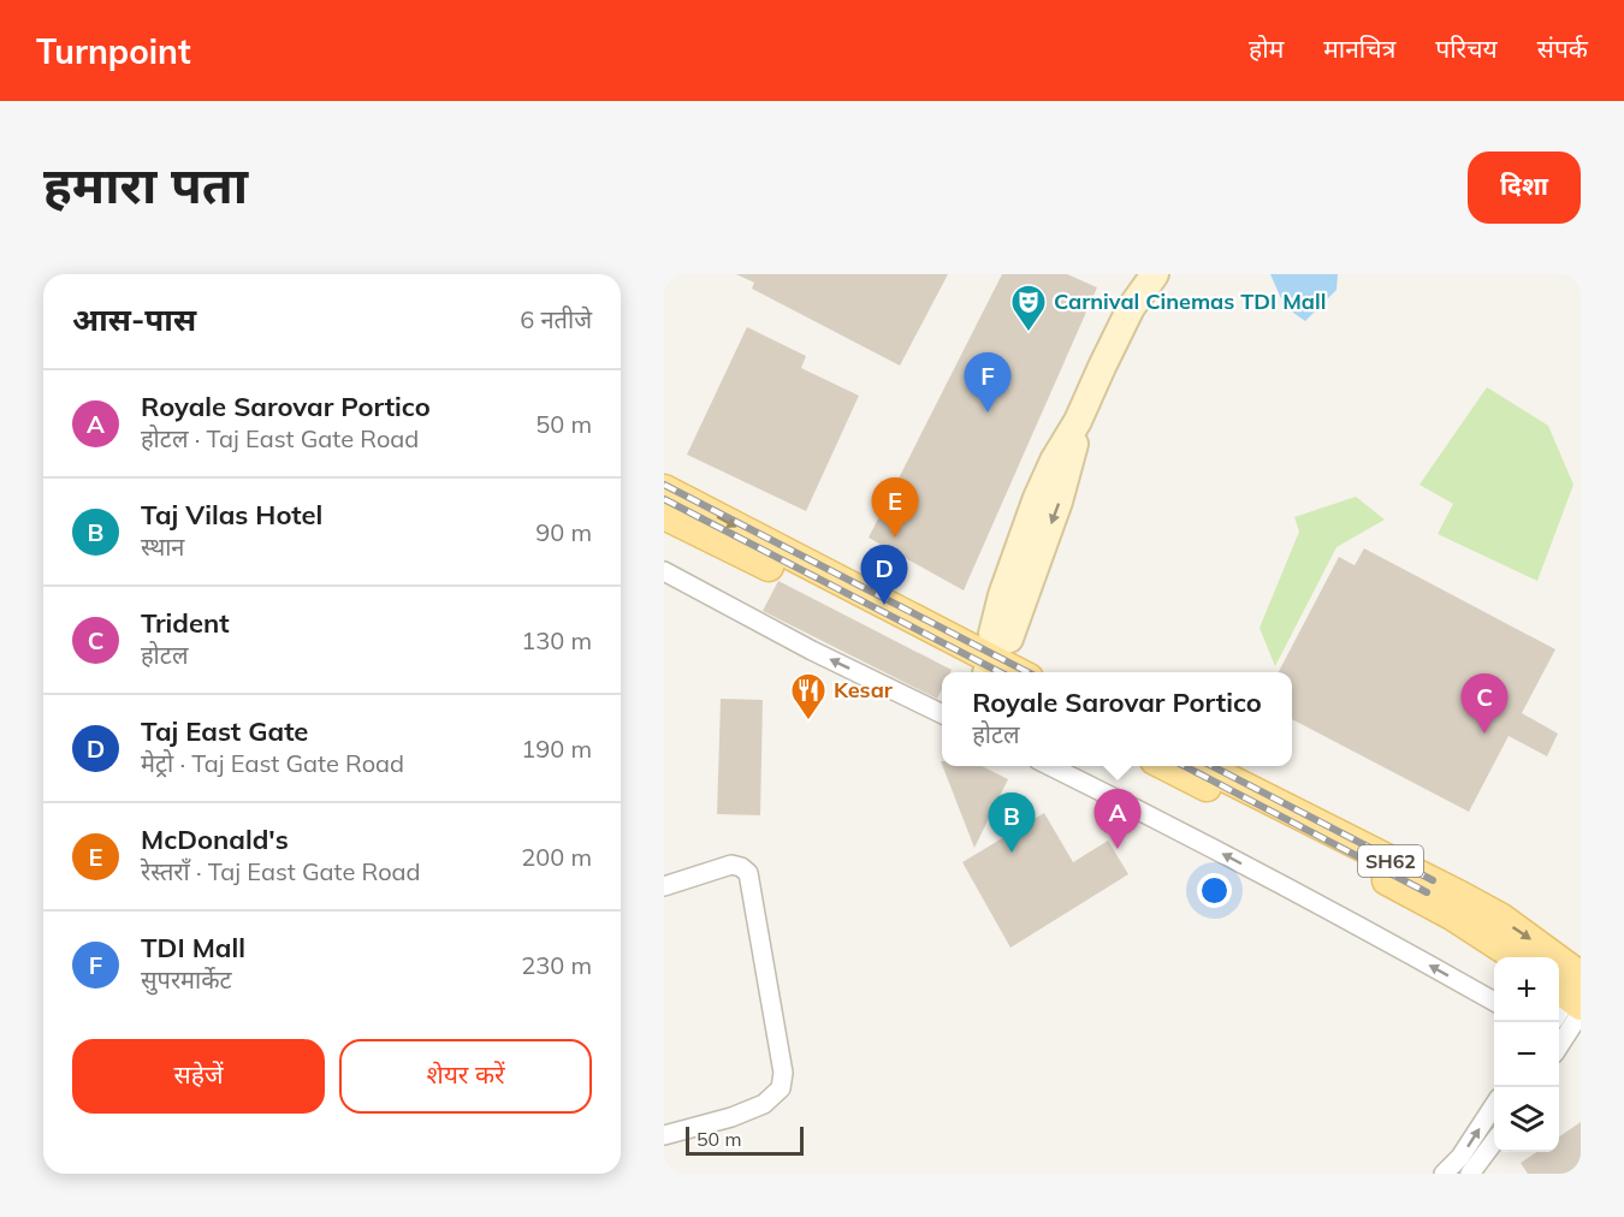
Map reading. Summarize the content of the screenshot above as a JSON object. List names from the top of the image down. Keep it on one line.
{"streets":{"main road":["SH62"]},"places":{"theatre":["Carnival Cinemas TDI Mall"],"restaurant":["Kesar"]},"scale_bar":"50 m","page":{"header":"Turnpoint","nav":["होम","मानचित्र","परिचय","संपर्क"],"buttons":["दिशा",["सहेजें","शेयर करें"]],"title":"हमारा पता","heading":["आस-पास","6 नतीजे"],"pins":["F","E","D","C","A","B"],"list":[{"mark":"A","name":"Royale Sarovar Portico","note":"होटल · Taj East Gate Road","value":"50 m"},{"mark":"B","name":"Taj Vilas Hotel","note":"स्थान","value":"90 m"},{"mark":"C","name":"Trident","note":"होटल","value":"130 m"},{"mark":"D","name":"Taj East Gate","note":"मेट्रो · Taj East Gate Road","value":"190 m"},{"mark":"E","name":"McDonald's","note":"रेस्तराँ · Taj East Gate Road","value":"200 m"},{"mark":"F","name":"TDI Mall","note":"सुपरमार्केट","value":"230 m"}],"popup":["Royale Sarovar Portico","होटल"],"map_buttons":["+","−"],"scale":"50 m"}}
